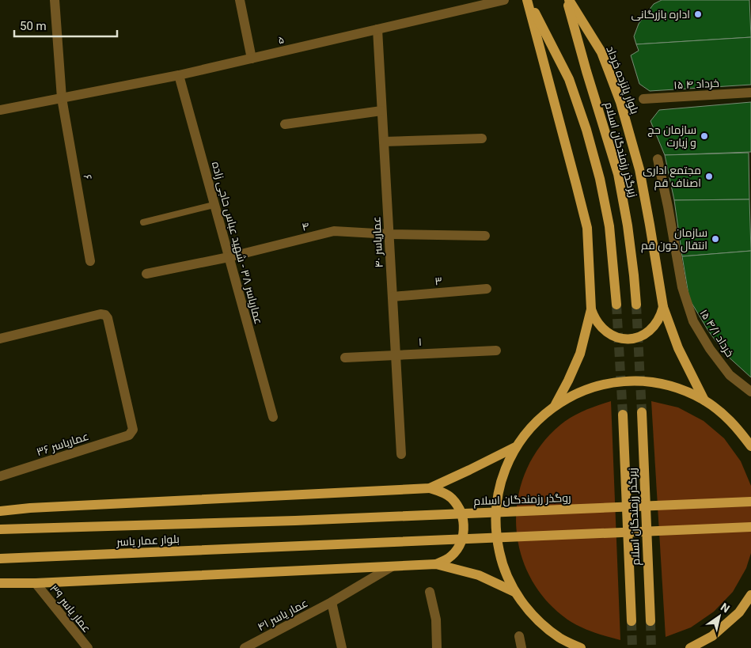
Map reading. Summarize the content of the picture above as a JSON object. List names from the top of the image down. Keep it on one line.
{"streets":{"main road":["بلوار پانزده خرداد","زیرگذر رزمندگان اسلام","روگذر رزمندگان اسلام","بلوار عمار یاسر"],"street":["۵","۱۵ خرداد ۴","۶","۴","عماریاسر ۴۰","عماریاسر ۳۸ - شهید عباس حاجی زاده","۳","۱۵ خرداد ۴/۱","۱","عماریاسر ۳۶","عمار یاسر ۳۹","عمار یاسر ۴۱"]},"crossings":[["۵","۶"],["۵","عماریاسر ۴۰"],["۵","عماریاسر ۳۸ - شهید عباس حاجی زاده"],["بلوار پانزده خرداد","زیرگذر رزمندگان اسلام"],["۴","عماریاسر ۴۰"],["۴","عماریاسر ۳۸ - شهید عباس حاجی زاده"],["عماریاسر ۴۰","۳"],["عماریاسر ۴۰","۱"],["روگذر رزمندگان اسلام","بلوار عمار یاسر"]],"places":["اداره بازرگانی","سازمان حج و زیارت","مجتمع اداری اصناف قم","سازمان انتقال خون قم"],"scale_bar":"50 m","north":"top right"}
